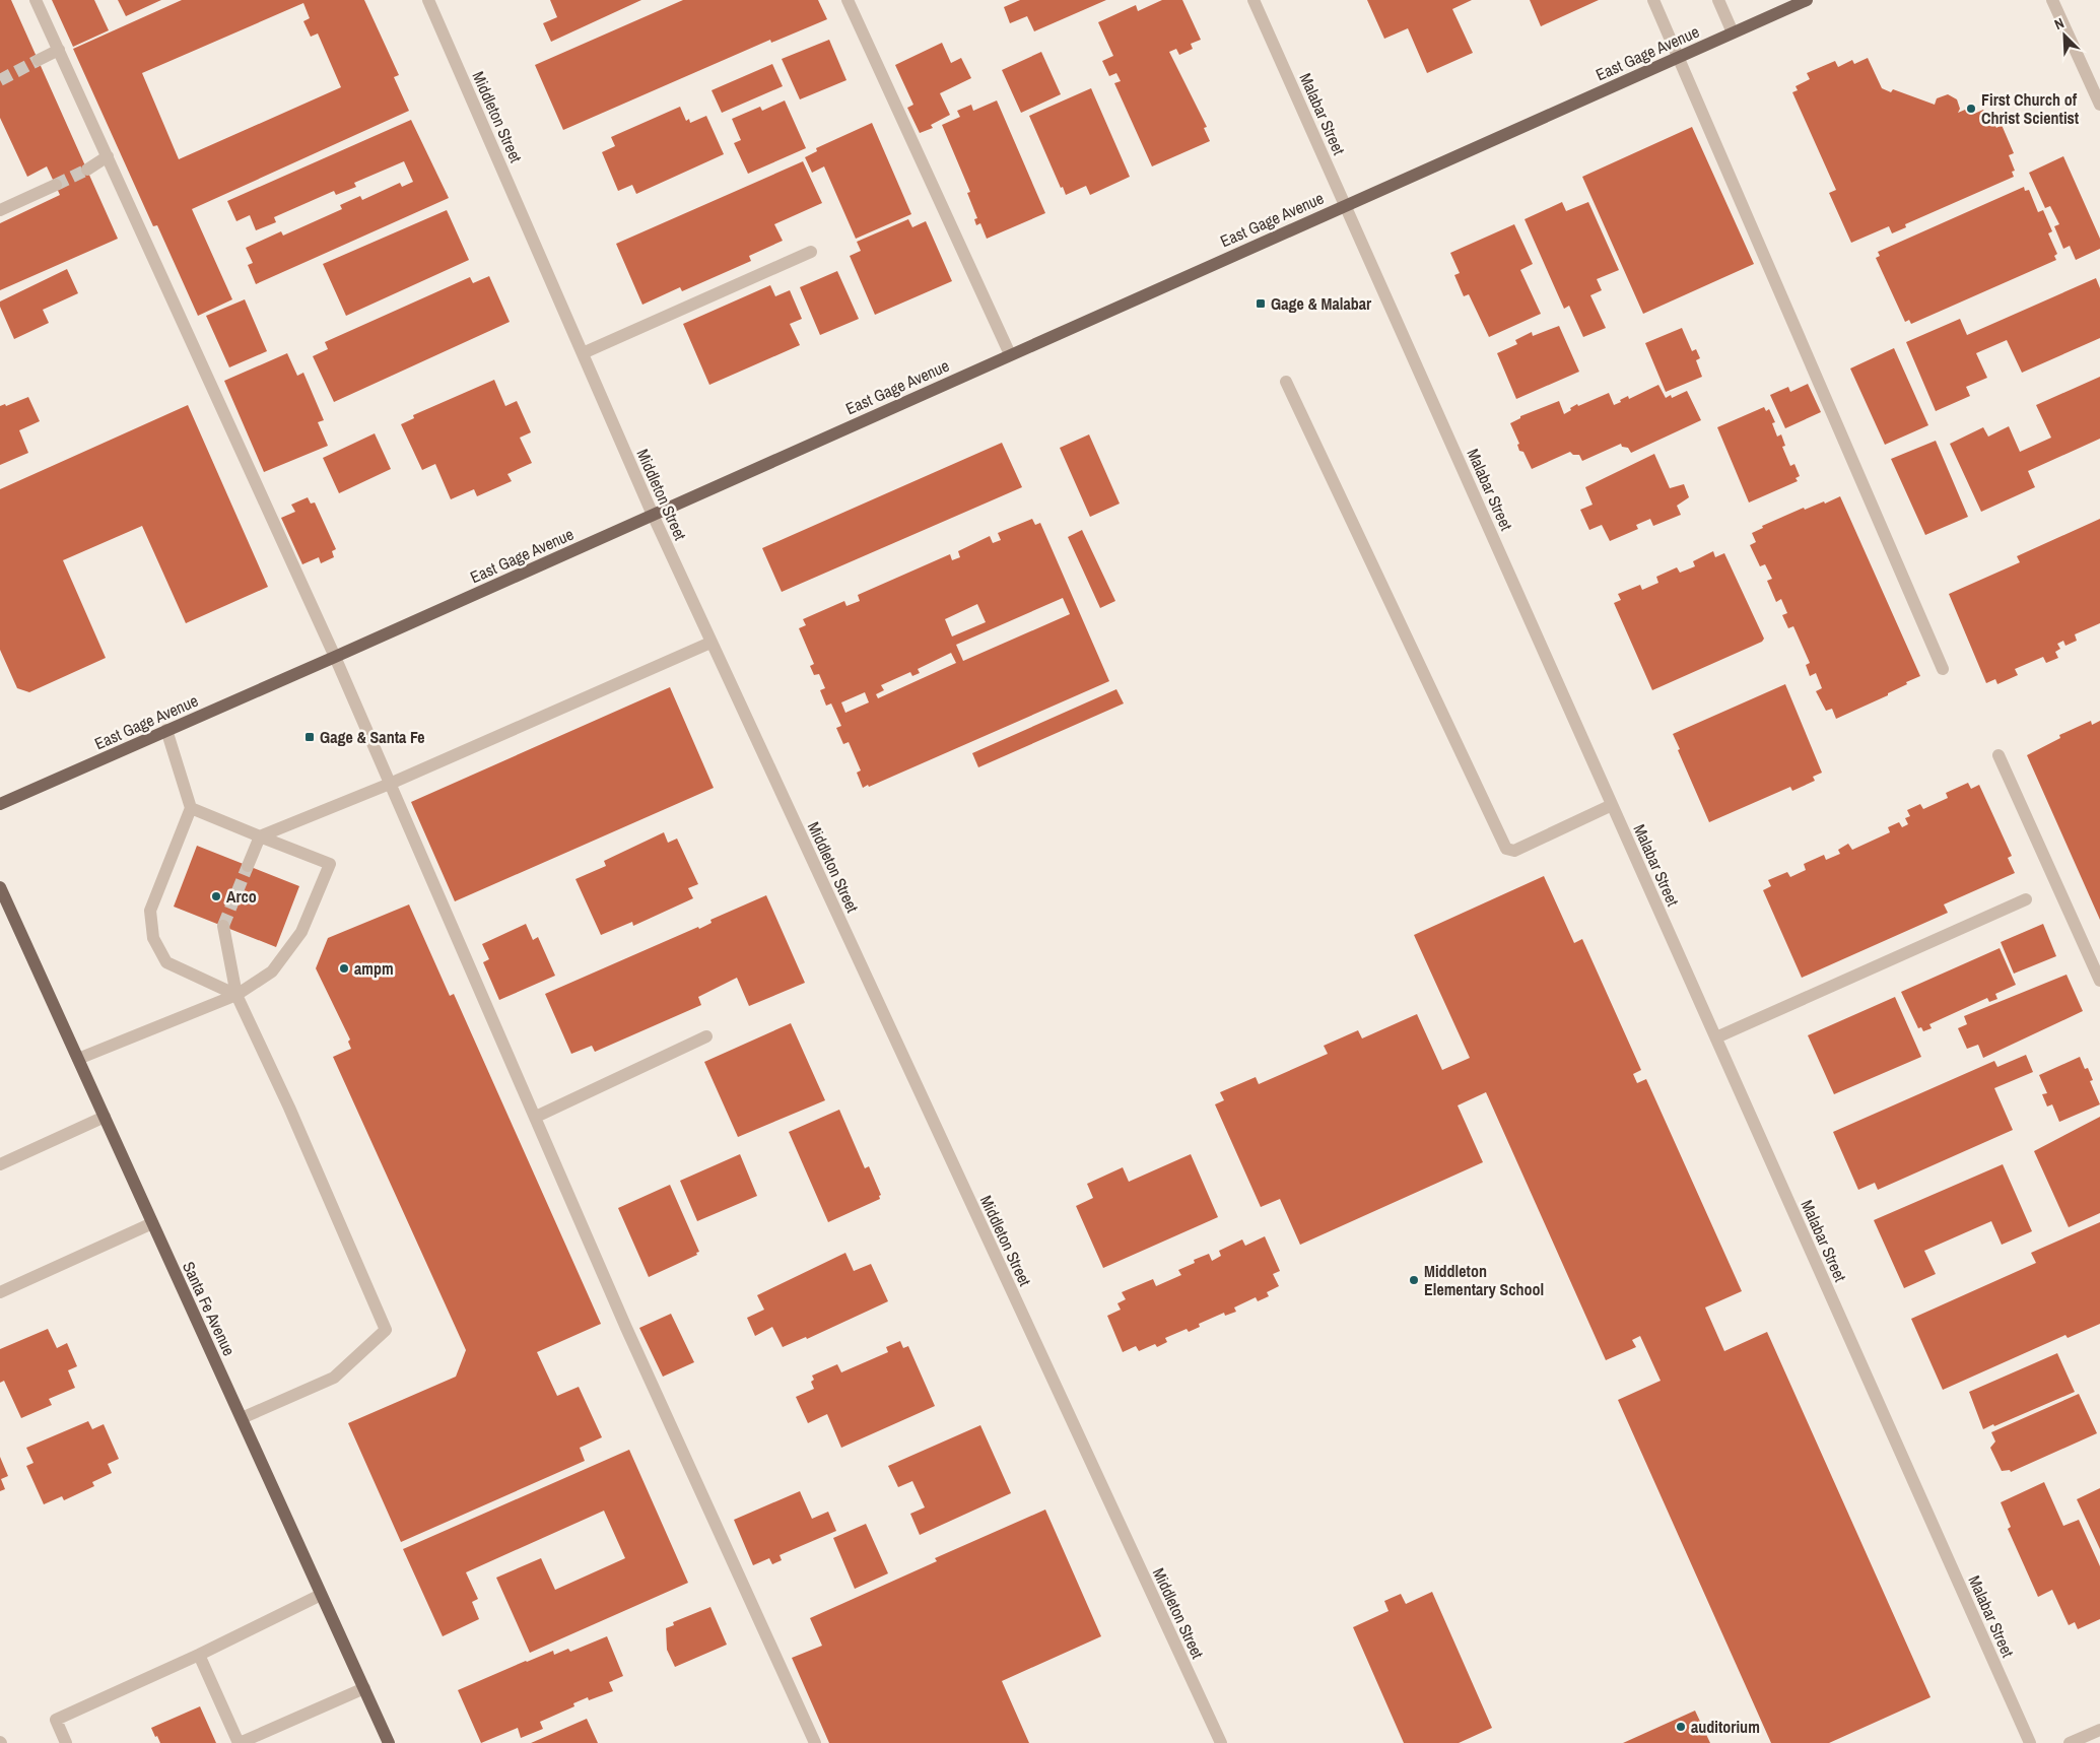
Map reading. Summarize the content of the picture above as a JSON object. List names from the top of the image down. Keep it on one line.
{"streets":{"main road":["East Gage Avenue","Santa Fe Avenue"],"street":["Malabar Street","Middleton Street"]},"crossings":[["East Gage Avenue","Malabar Street"],["East Gage Avenue","Middleton Street"]],"places":{"other":["First Church of Christ Scientist","Arco","ampm","Middleton Elementary School","auditorium"],"transit":["Gage & Malabar","Gage & Santa Fe"]},"north":"top left"}
